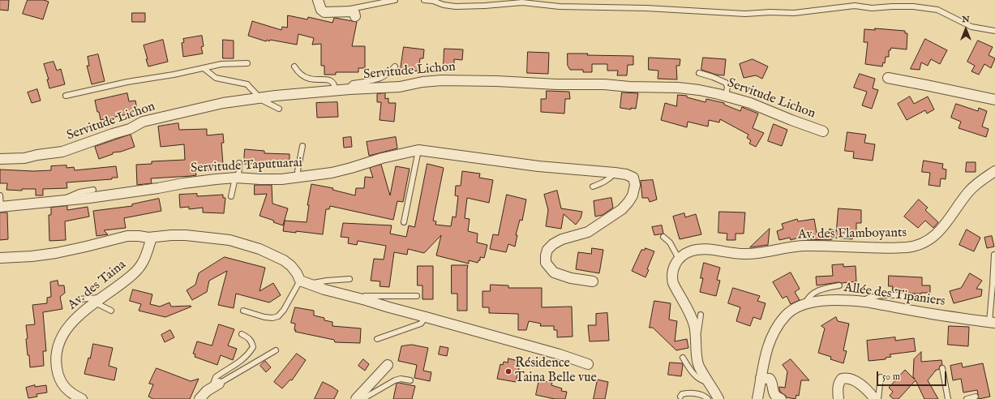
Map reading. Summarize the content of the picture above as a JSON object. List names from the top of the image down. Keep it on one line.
{"streets":{"street":["Servitude Lichon","Servitude Taputuarai","Av. des Flamboyants","Av. des Taina","Allée des Tipaniers"]},"places":["Résidence Taina Belle vue"],"scale_bar":"50 m","north":"top"}
